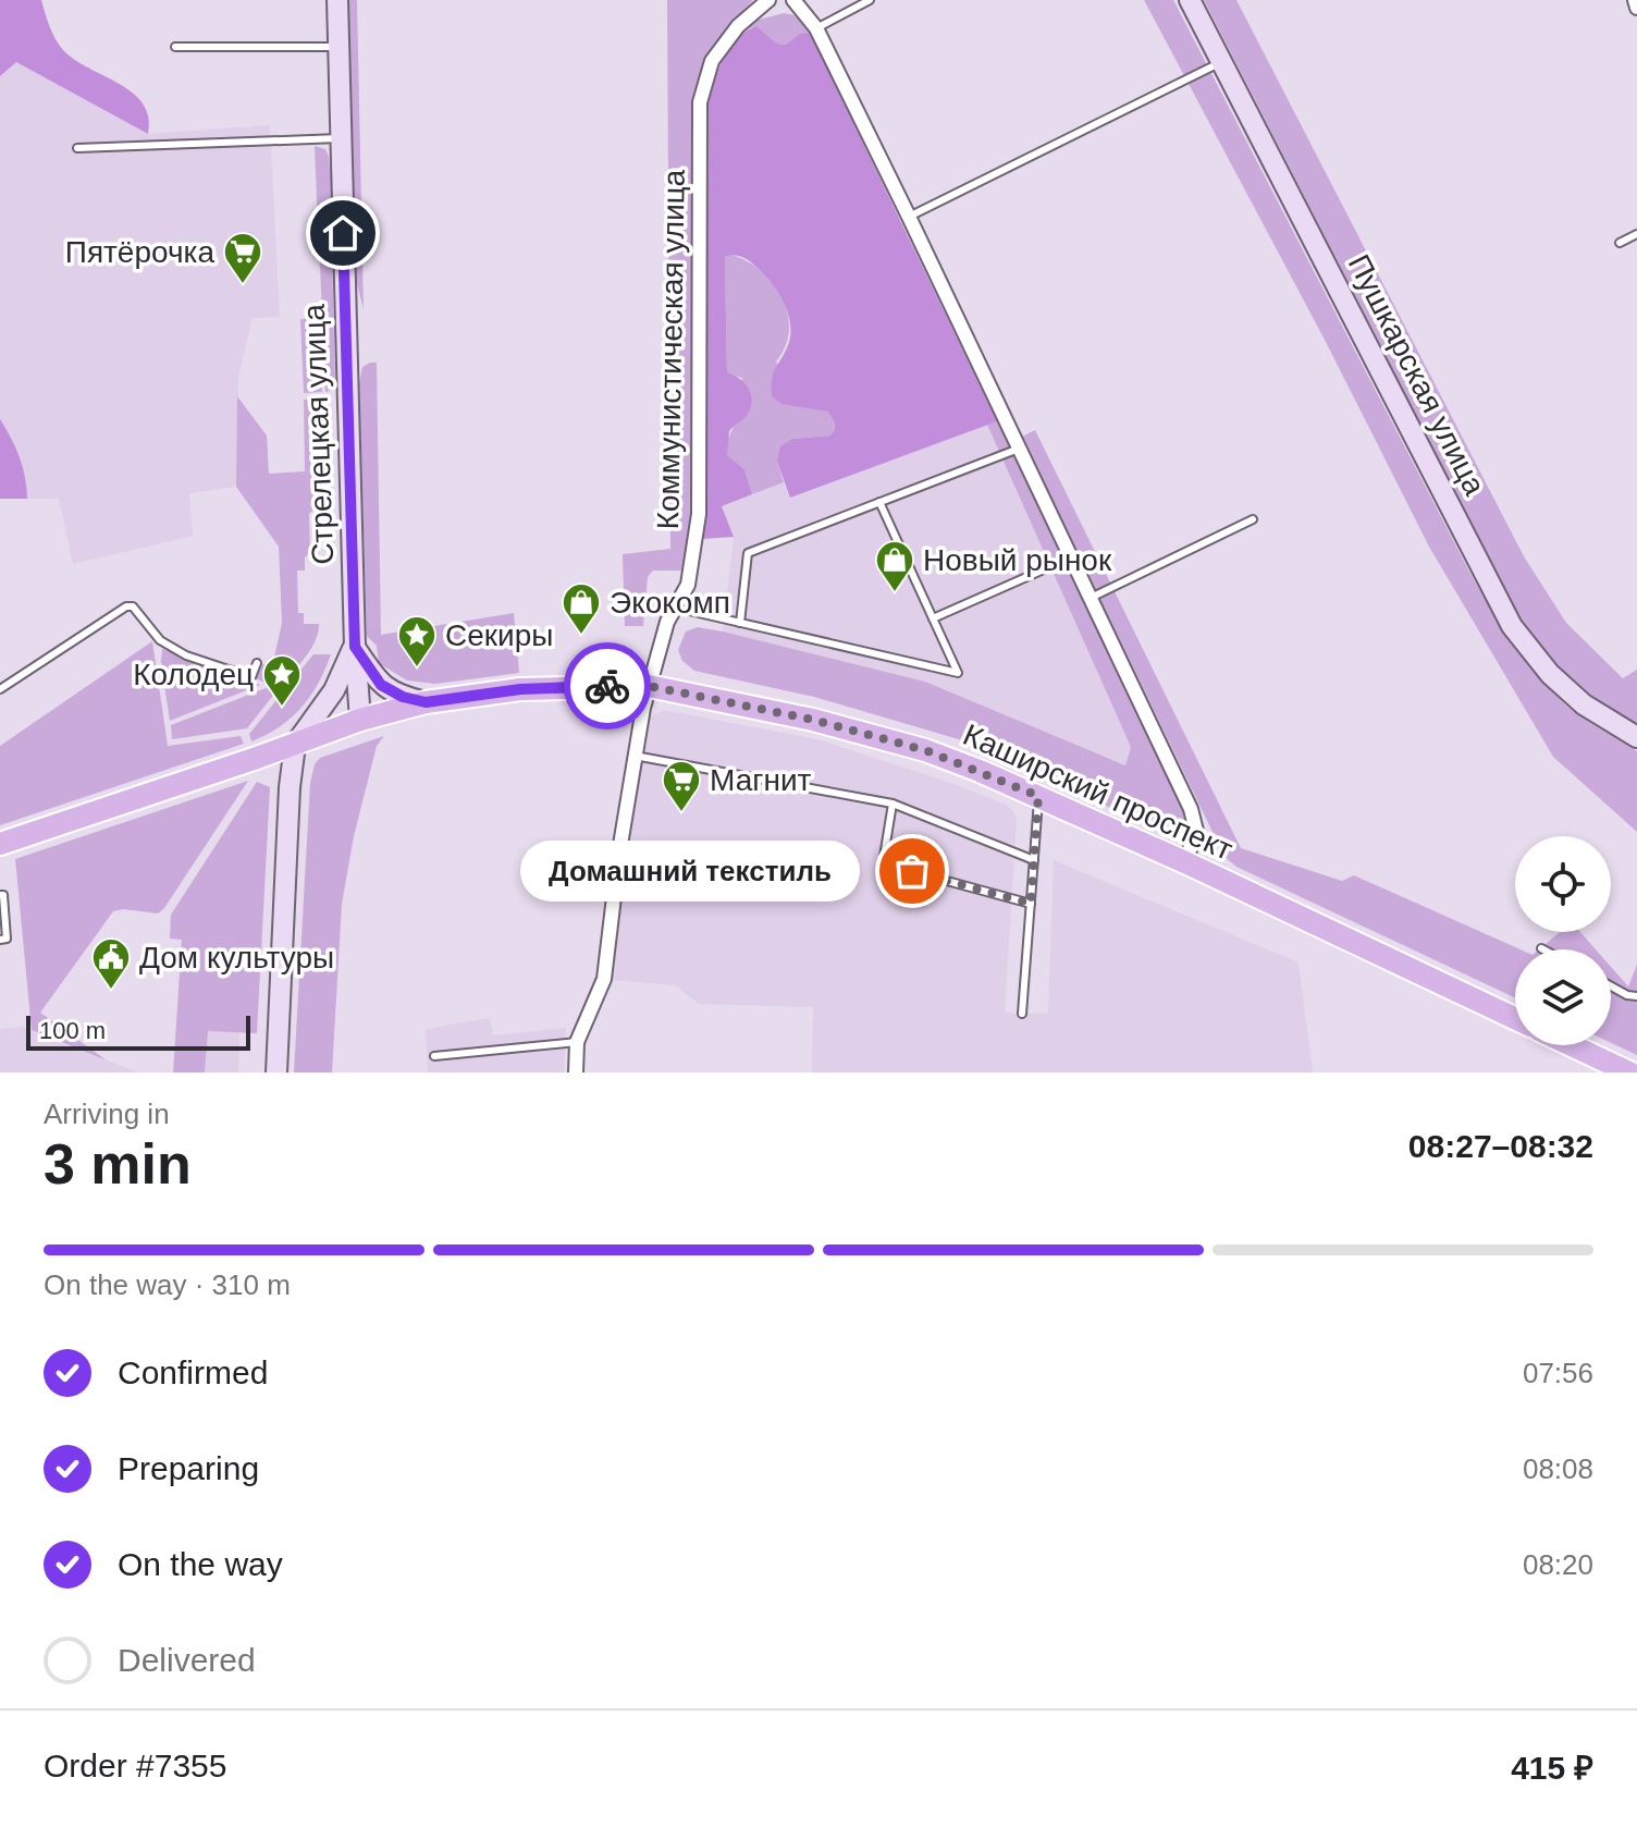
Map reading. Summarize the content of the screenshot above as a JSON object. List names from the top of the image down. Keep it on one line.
{"streets":{"main road":["Пушкарская улица","Стрелецкая улица","Каширский проспект"],"street":["Коммунистическая улица"]},"crossings":[["Коммунистическая улица","Каширский проспект"],["Стрелецкая улица","Каширский проспект"]],"places":{"supermarket":["Пятёрочка","Магнит"],"shop":["Новый рынок","Экокомп"],"place":["Секиры","Колодец"],"other":["Домашний текстиль"],"public building":["Дом культуры"]},"scale_bar":"100 m","page":{"bubble":"Домашний текстиль","scale":"100 m","heading":["3 min","Arriving in","08:27–08:32"],"panel":["Order #7355","415 ₽"],"bar":"On the way · 310 m","list":[["Confirmed","07:56"],["Preparing","08:08"],["On the way","08:20"],"Delivered"]}}
